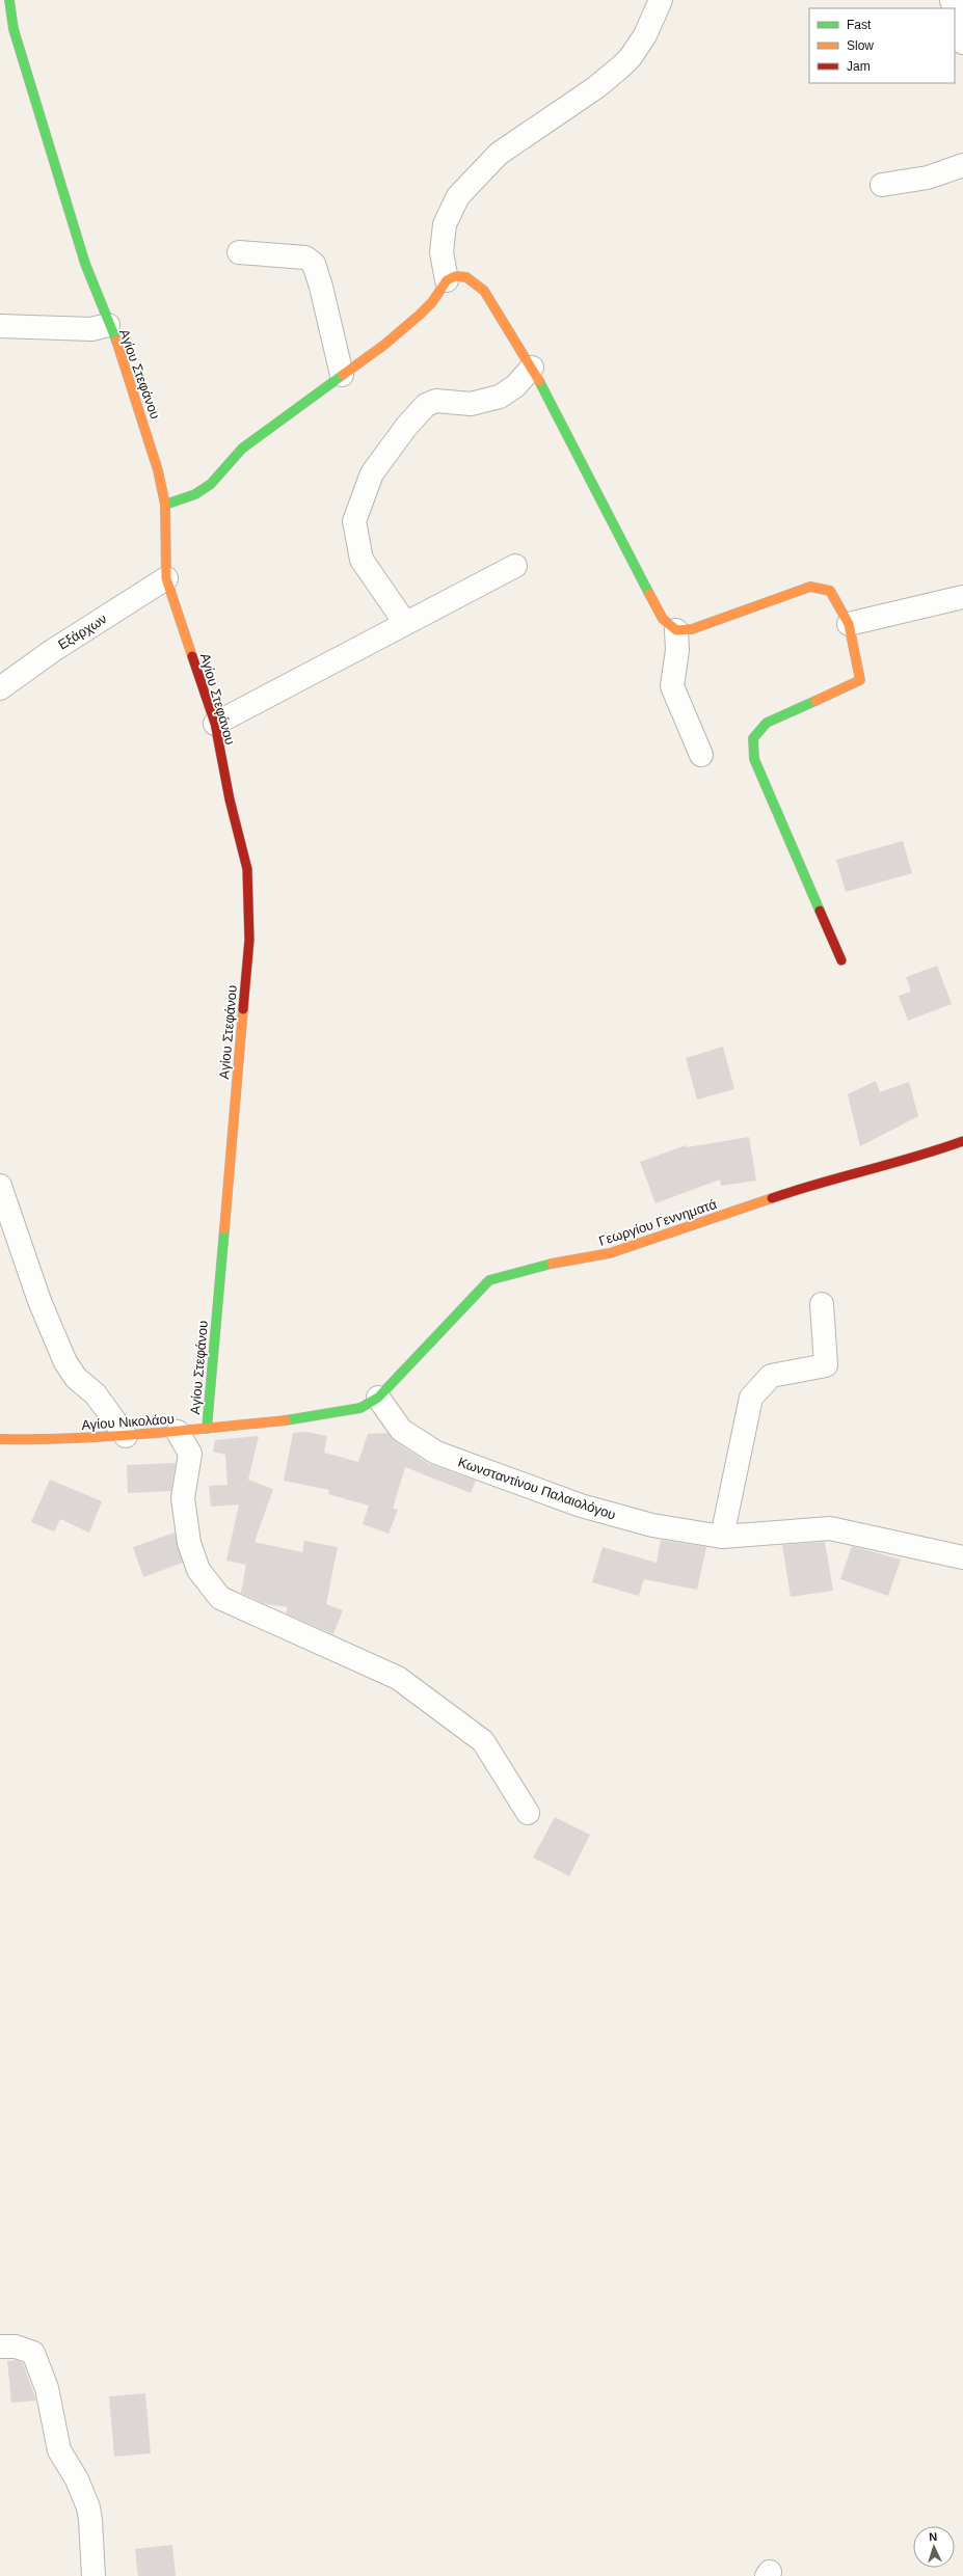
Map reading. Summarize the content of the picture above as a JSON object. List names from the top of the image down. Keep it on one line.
{"streets":{"street":["Αγίου Στεφάνου","Εξάρχων","Γεωργίου Γεννηματά","Αγίου Νικολάου","Κωνσταντίνου Παλαιολόγου"]},"crossings":[["Αγίου Στεφάνου","Εξάρχων"],["Αγίου Στεφάνου","Αγίου Νικολάου"],["Γεωργίου Γεννηματά","Αγίου Νικολάου"],["Γεωργίου Γεννηματά","Κωνσταντίνου Παλαιολόγου"],["Αγίου Νικολάου","Κωνσταντίνου Παλαιολόγου"]],"legend":["Fast","Slow","Jam"],"north":"top"}
